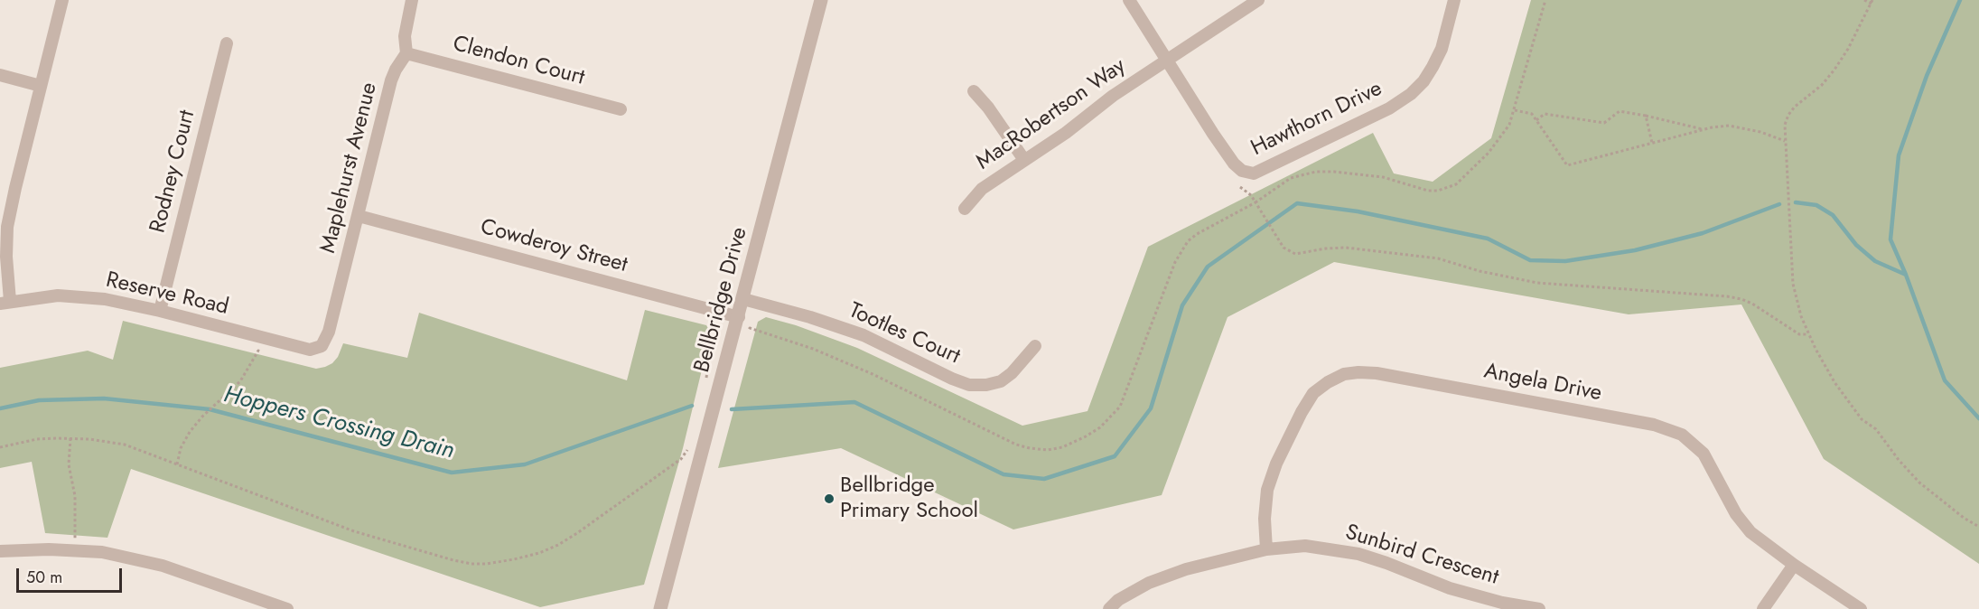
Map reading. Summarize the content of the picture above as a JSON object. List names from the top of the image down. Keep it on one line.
{"streets":{"street":["Clendon Court","MacRobertson Way","Hawthorn Drive","Maplehurst Avenue","Rodney Court","Cowderoy Street","Reserve Road","Bellbridge Drive","Tootles Court","Angela Drive","Sunbird Crescent"]},"crossings":[["Clendon Court","Maplehurst Avenue"],["MacRobertson Way","Hawthorn Drive"],["Maplehurst Avenue","Cowderoy Street"],["Maplehurst Avenue","Reserve Road"],["Rodney Court","Reserve Road"],["Cowderoy Street","Bellbridge Drive"],["Bellbridge Drive","Tootles Court"],["Angela Drive","Sunbird Crescent"]],"water":["Hoppers Crossing Drain"],"places":["Bellbridge Primary School"],"scale_bar":"50 m"}
